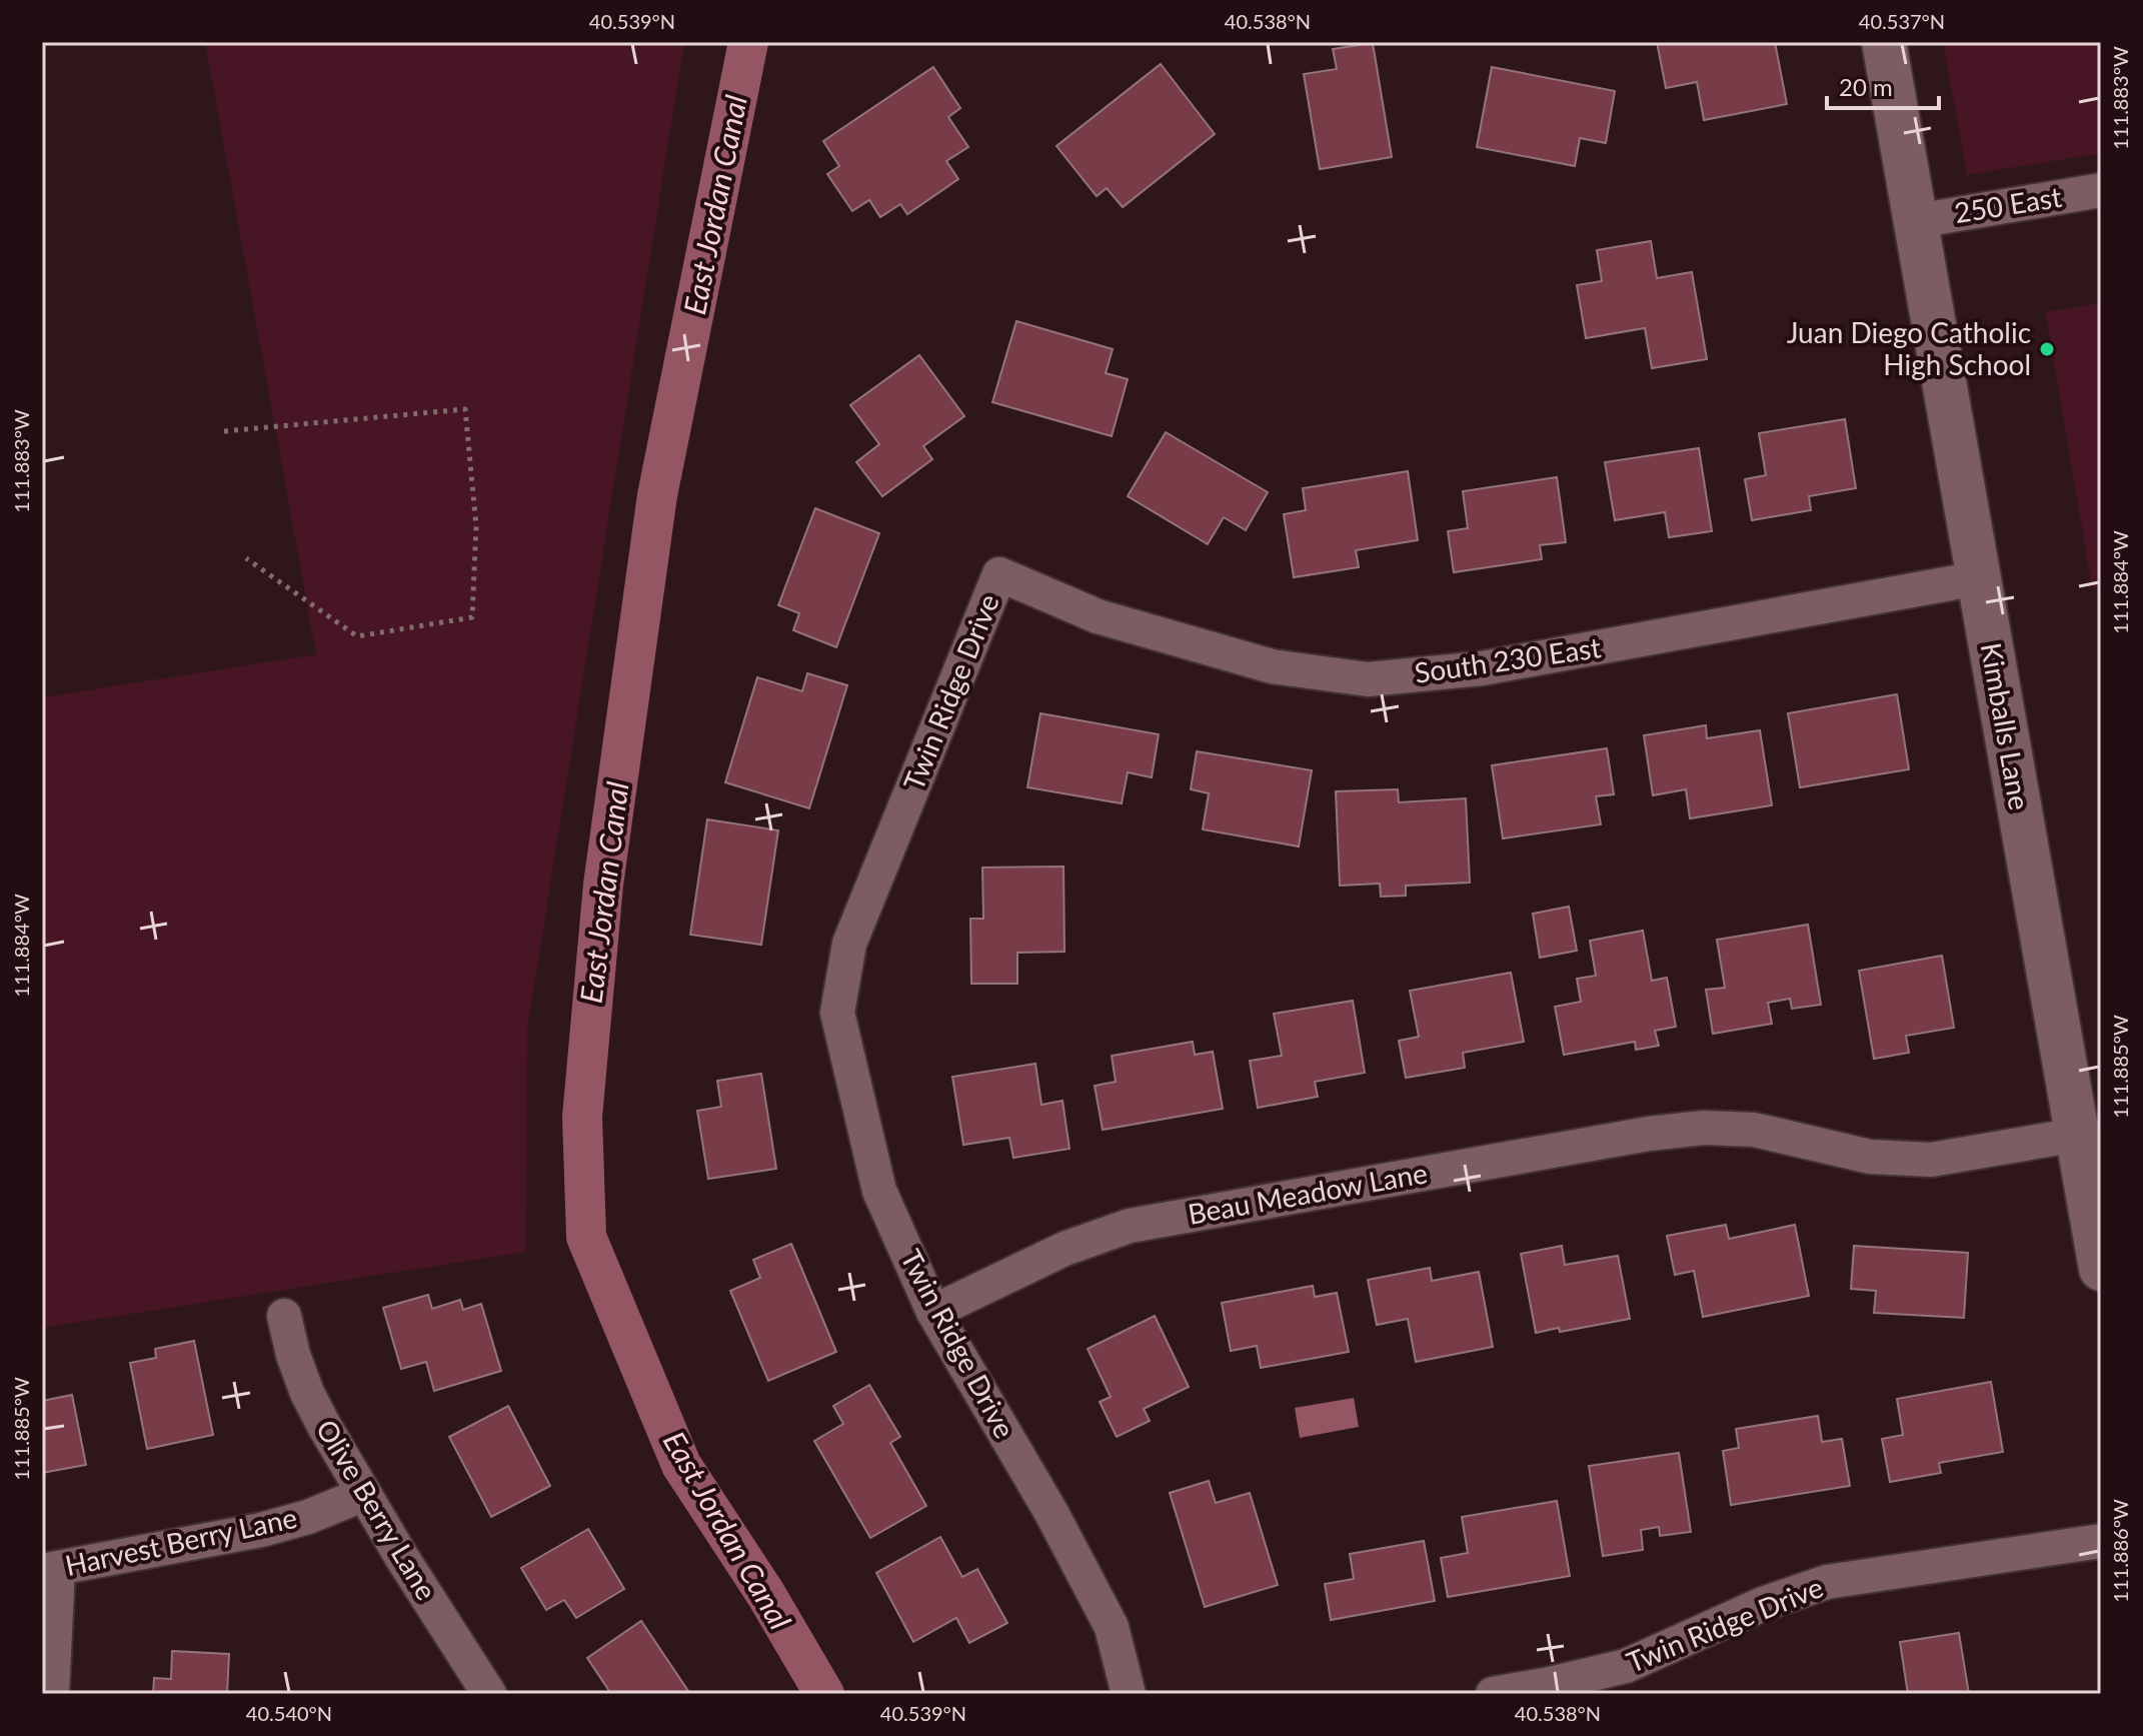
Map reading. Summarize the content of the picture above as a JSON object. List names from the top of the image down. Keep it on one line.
{"streets":{"street":["250 East","South 230 East","Twin Ridge Drive","Kimballs Lane","Beau Meadow Lane","Olive Berry Lane","Harvest Berry Lane"]},"crossings":[["250 East","Kimballs Lane"],["South 230 East","Twin Ridge Drive"],["South 230 East","Kimballs Lane"],["Twin Ridge Drive","Beau Meadow Lane"],["Kimballs Lane","Beau Meadow Lane"],["Olive Berry Lane","Harvest Berry Lane"]],"water":["East Jordan Canal"],"places":["Juan Diego Catholic High School"],"scale_bar":"20 m","coordinates":["40.539°N","40.538°N","40.537°N","111.883°W","111.884°W","111.885°W","111.886°W","40.540°N"]}
